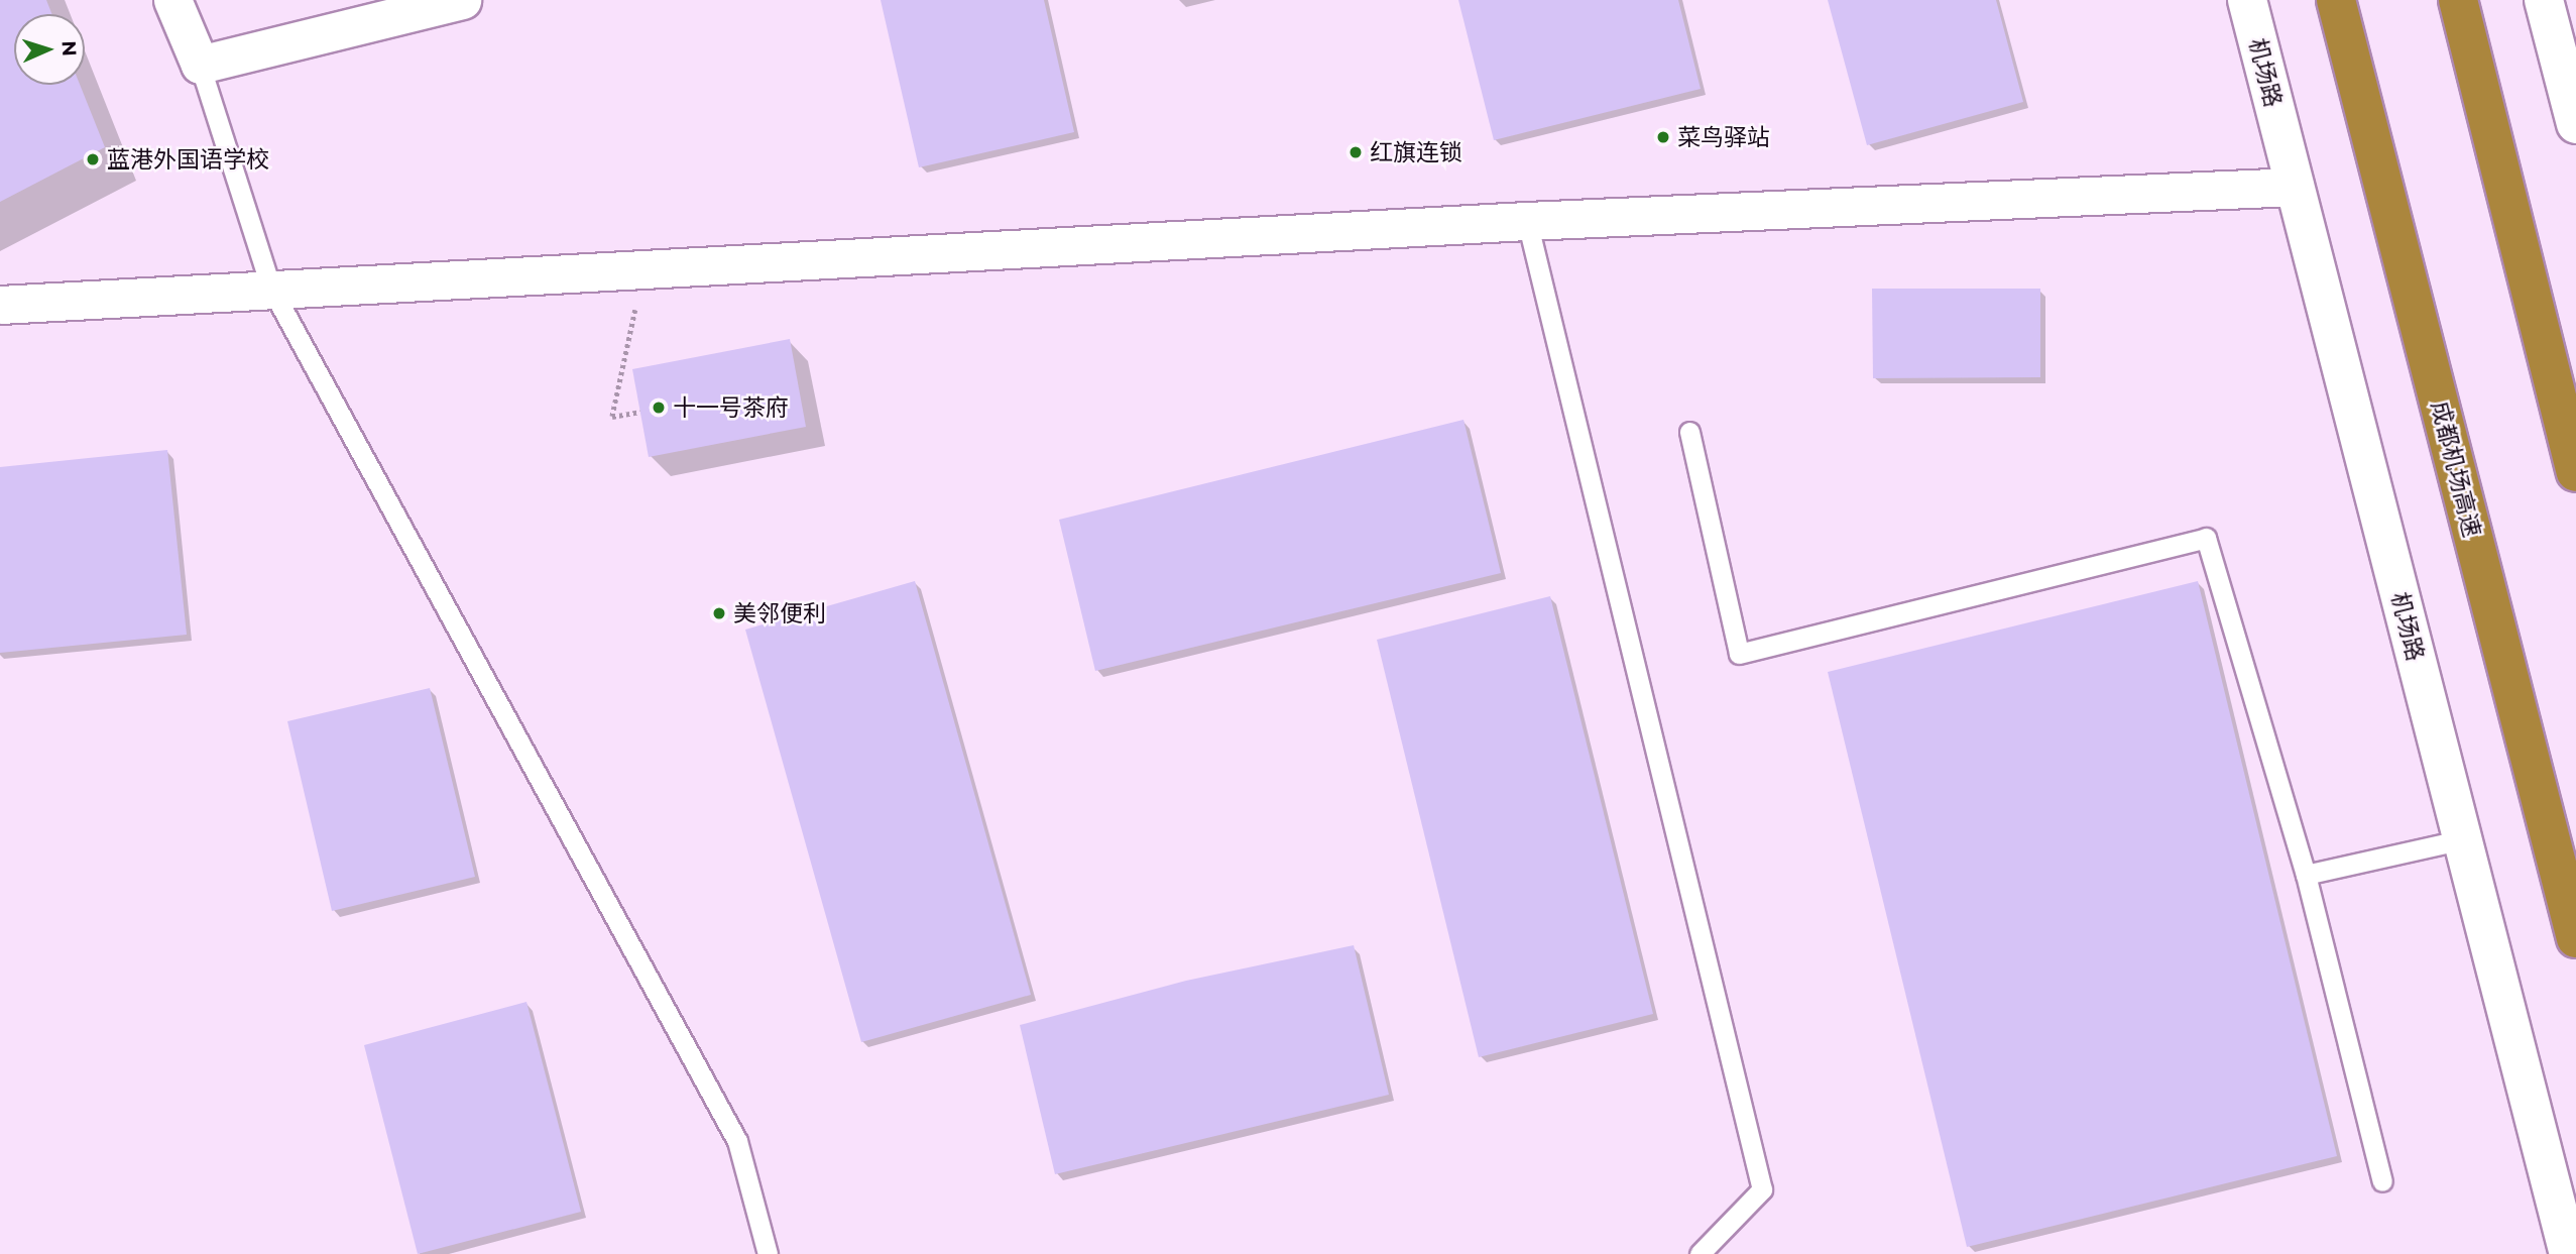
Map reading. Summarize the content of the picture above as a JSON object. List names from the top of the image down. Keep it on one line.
{"streets":{"highway":["成都机场高速"],"main road":["机场路"]},"places":["菜鸟驿站","红旗连锁","蓝港外国语学校","十一号茶府","美邻便利"],"north":"right"}
